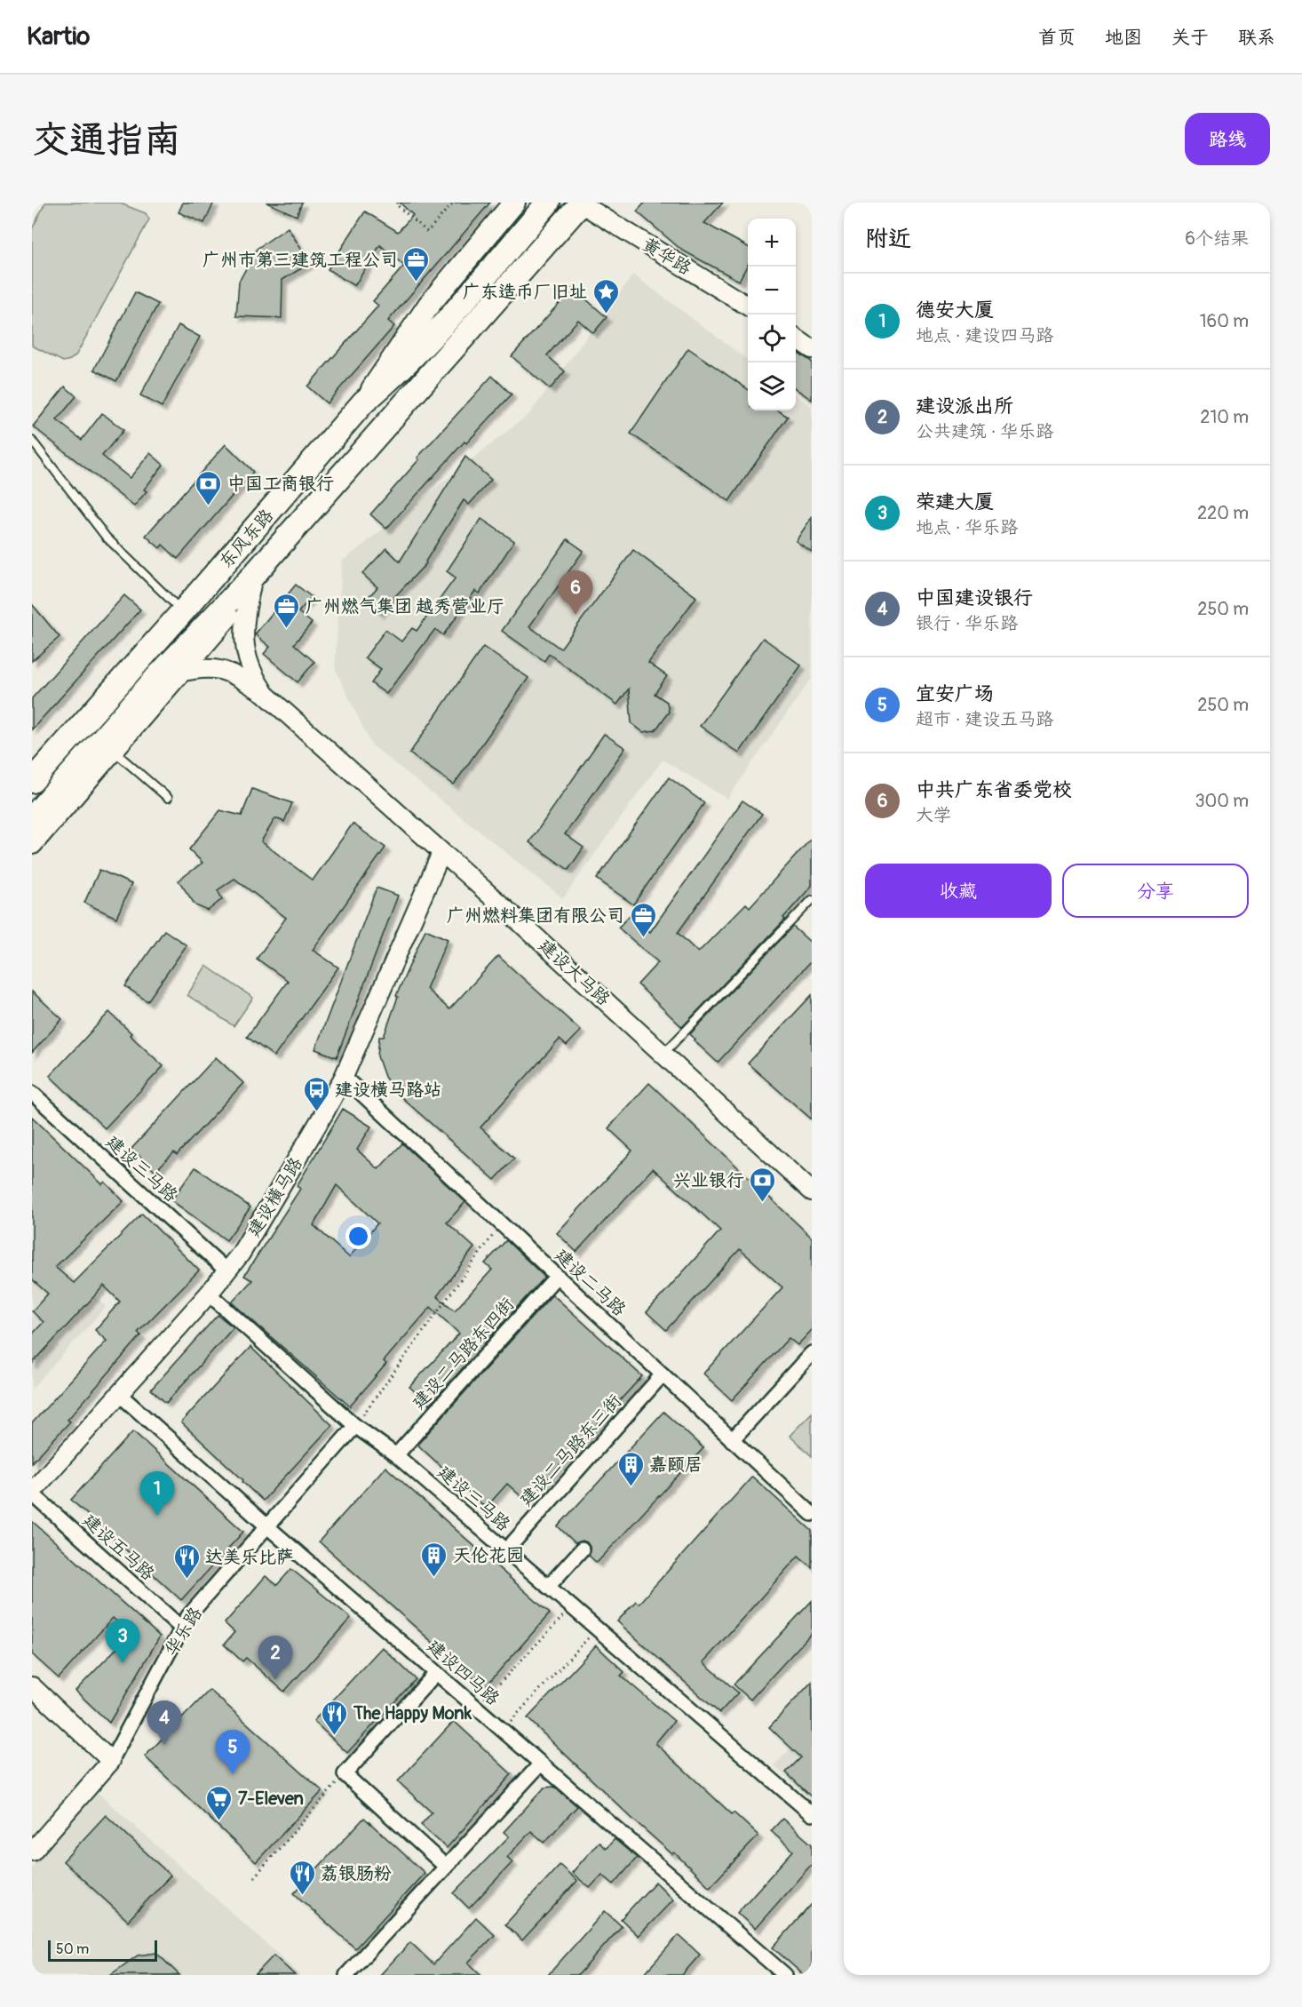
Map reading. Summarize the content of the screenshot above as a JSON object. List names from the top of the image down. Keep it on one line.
{"streets":{"highway":["东风东路"],"street":["黄华路","建设大马路","建设三马路","建设横马路","建设二马路","建设二马路东四街","建设二马路东三街","建设五马路","华乐路","建设四马路"]},"crossings":[["黄华路","东风东路"],["建设大马路","建设横马路"],["建设三马路","建设横马路"],["建设三马路","建设二马路东四街"],["建设三马路","建设二马路东三街"],["建设三马路","华乐路"],["建设横马路","建设二马路"],["建设横马路","建设五马路"],["建设横马路","建设四马路"],["建设二马路","建设二马路东四街"],["建设二马路","建设二马路东三街"],["建设五马路","华乐路"],["华乐路","建设四马路"]],"places":{"office":["广州市第三建筑工程公司","广州燃气集团 越秀营业厅","广州燃料集团有限公司"],"place":["广东造币厂旧址"],"bank":["中国工商银行","兴业银行"],"bus stop":["建设横马路站"],"building":["嘉颐居","天伦花园"],"restaurant":["达美乐比萨","The Happy Monk","荔银肠粉"],"supermarket":["7-Eleven"]},"scale_bar":"50 m","page":{"header":"Kartio","nav":["首页","地图","关于","联系"],"buttons":["路线",["收藏","分享"]],"title":"交通指南","heading":["附近","6个结果"],"map_buttons":["+","−"],"list":[{"mark":"1","name":"德安大厦","note":"地点 · 建设四马路","value":"160 m"},{"mark":"2","name":"建设派出所","note":"公共建筑 · 华乐路","value":"210 m"},{"mark":"3","name":"荣建大厦","note":"地点 · 华乐路","value":"220 m"},{"mark":"4","name":"中国建设银行","note":"银行 · 华乐路","value":"250 m"},{"mark":"5","name":"宜安广场","note":"超市 · 建设五马路","value":"250 m"},{"mark":"6","name":"中共广东省委党校","note":"大学","value":"300 m"}],"pins":["6","1","3","2","4","5"],"scale":"50 m"}}
